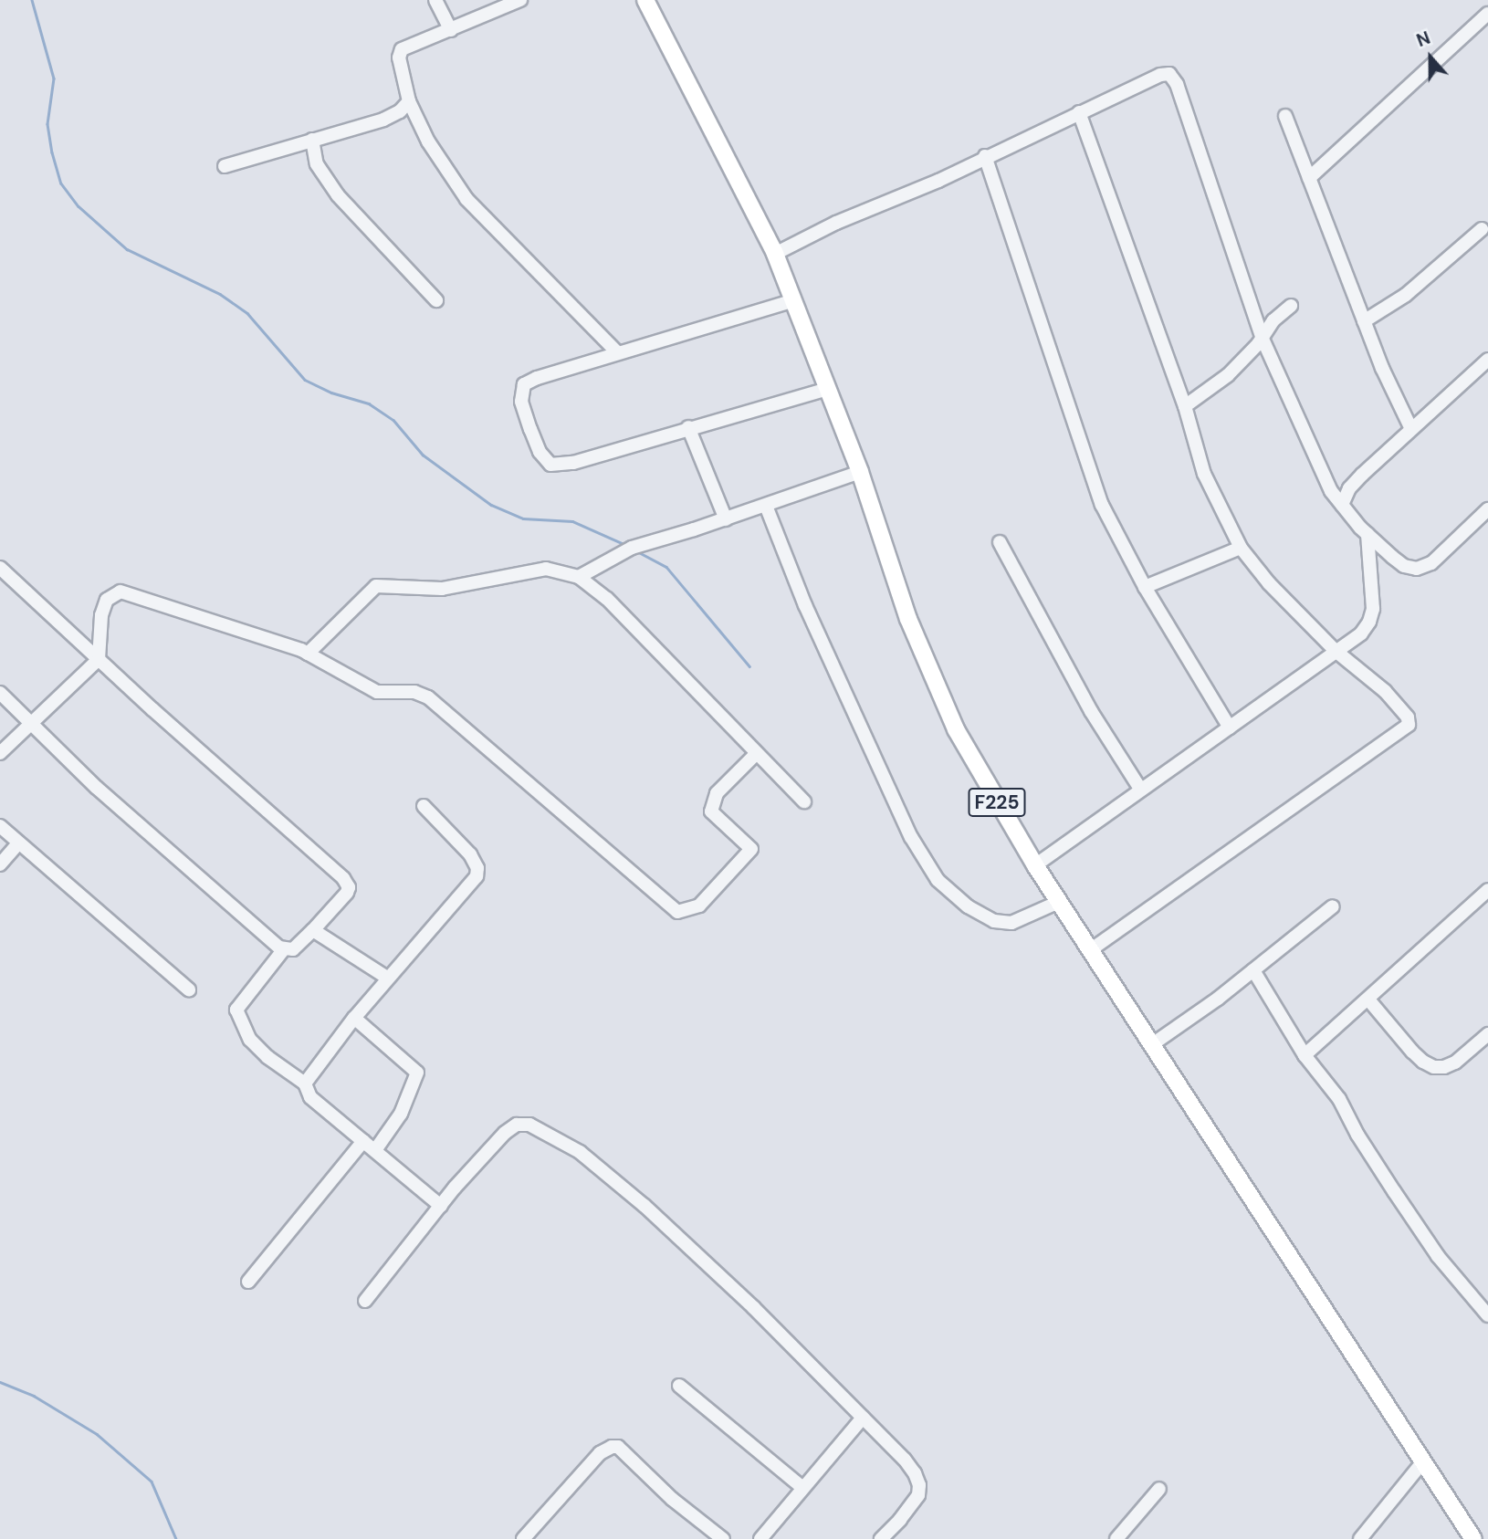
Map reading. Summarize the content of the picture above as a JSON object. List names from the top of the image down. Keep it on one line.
{"streets":{"main road":["F225"]},"north":"top"}
